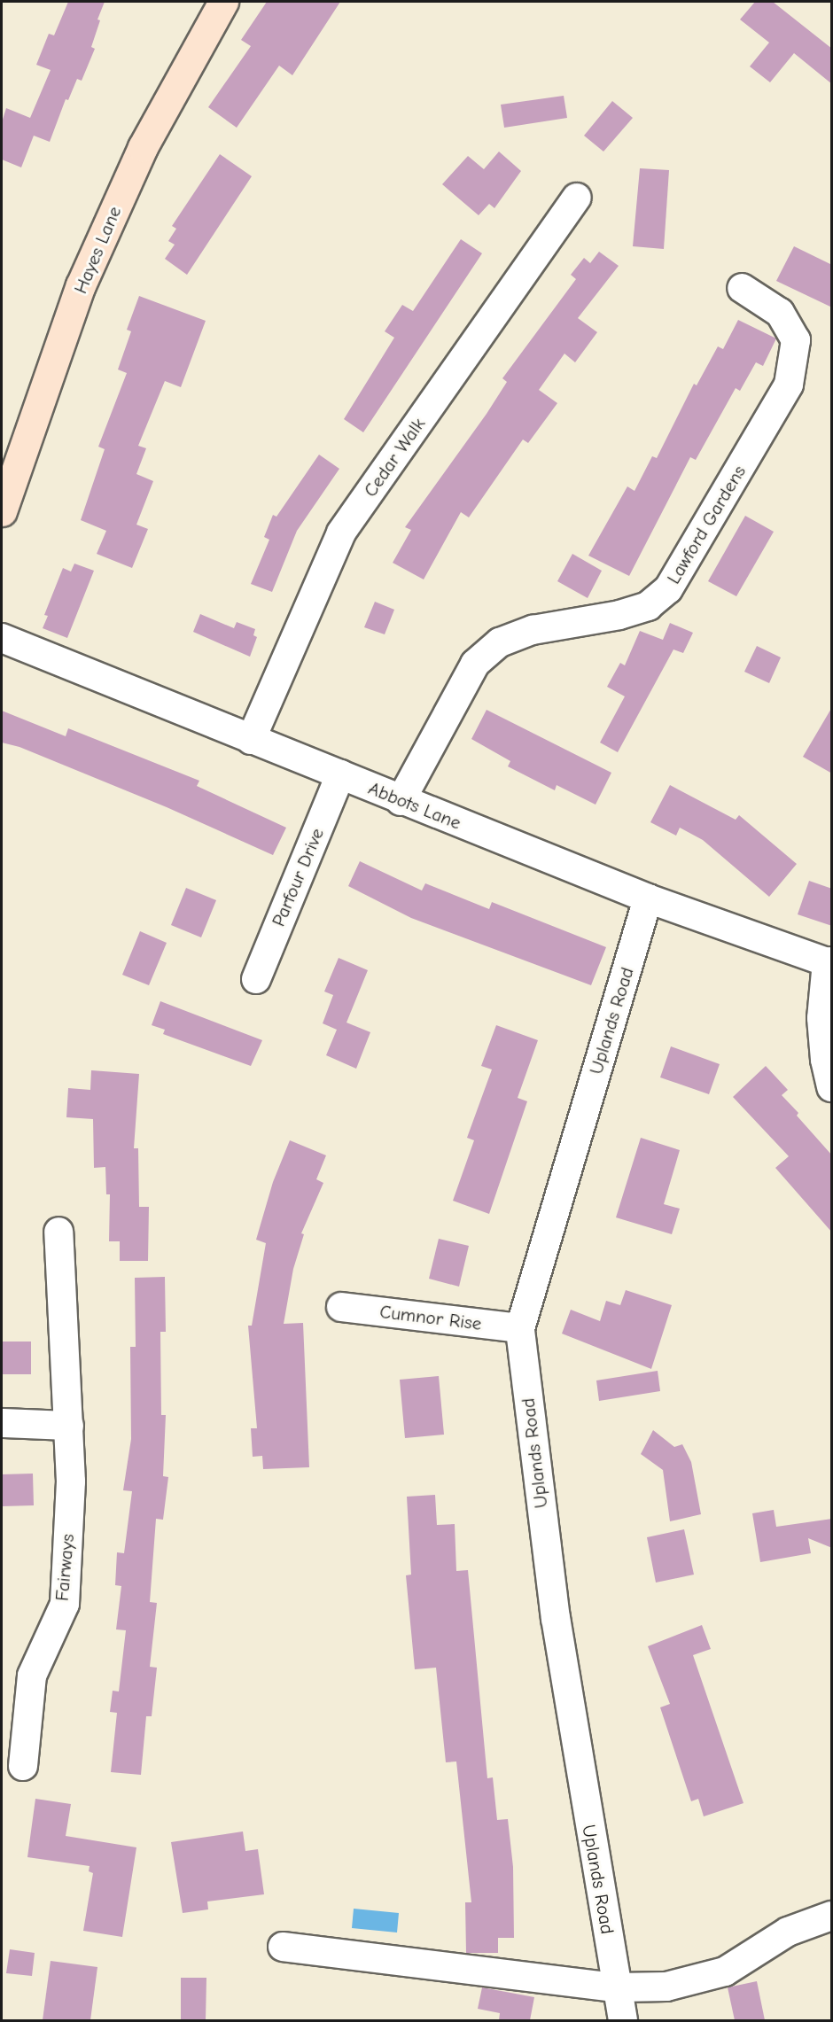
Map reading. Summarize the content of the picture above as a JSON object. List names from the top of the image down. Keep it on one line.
{"streets":{"street":["Hayes Lane","Cedar Walk","Lawford Gardens","Abbots Lane","Parfour Drive","Uplands Road","Cumnor Rise","Fairways"]},"crossings":[["Cedar Walk","Abbots Lane"],["Lawford Gardens","Abbots Lane"],["Abbots Lane","Parfour Drive"],["Abbots Lane","Uplands Road"],["Uplands Road","Cumnor Rise"]]}
